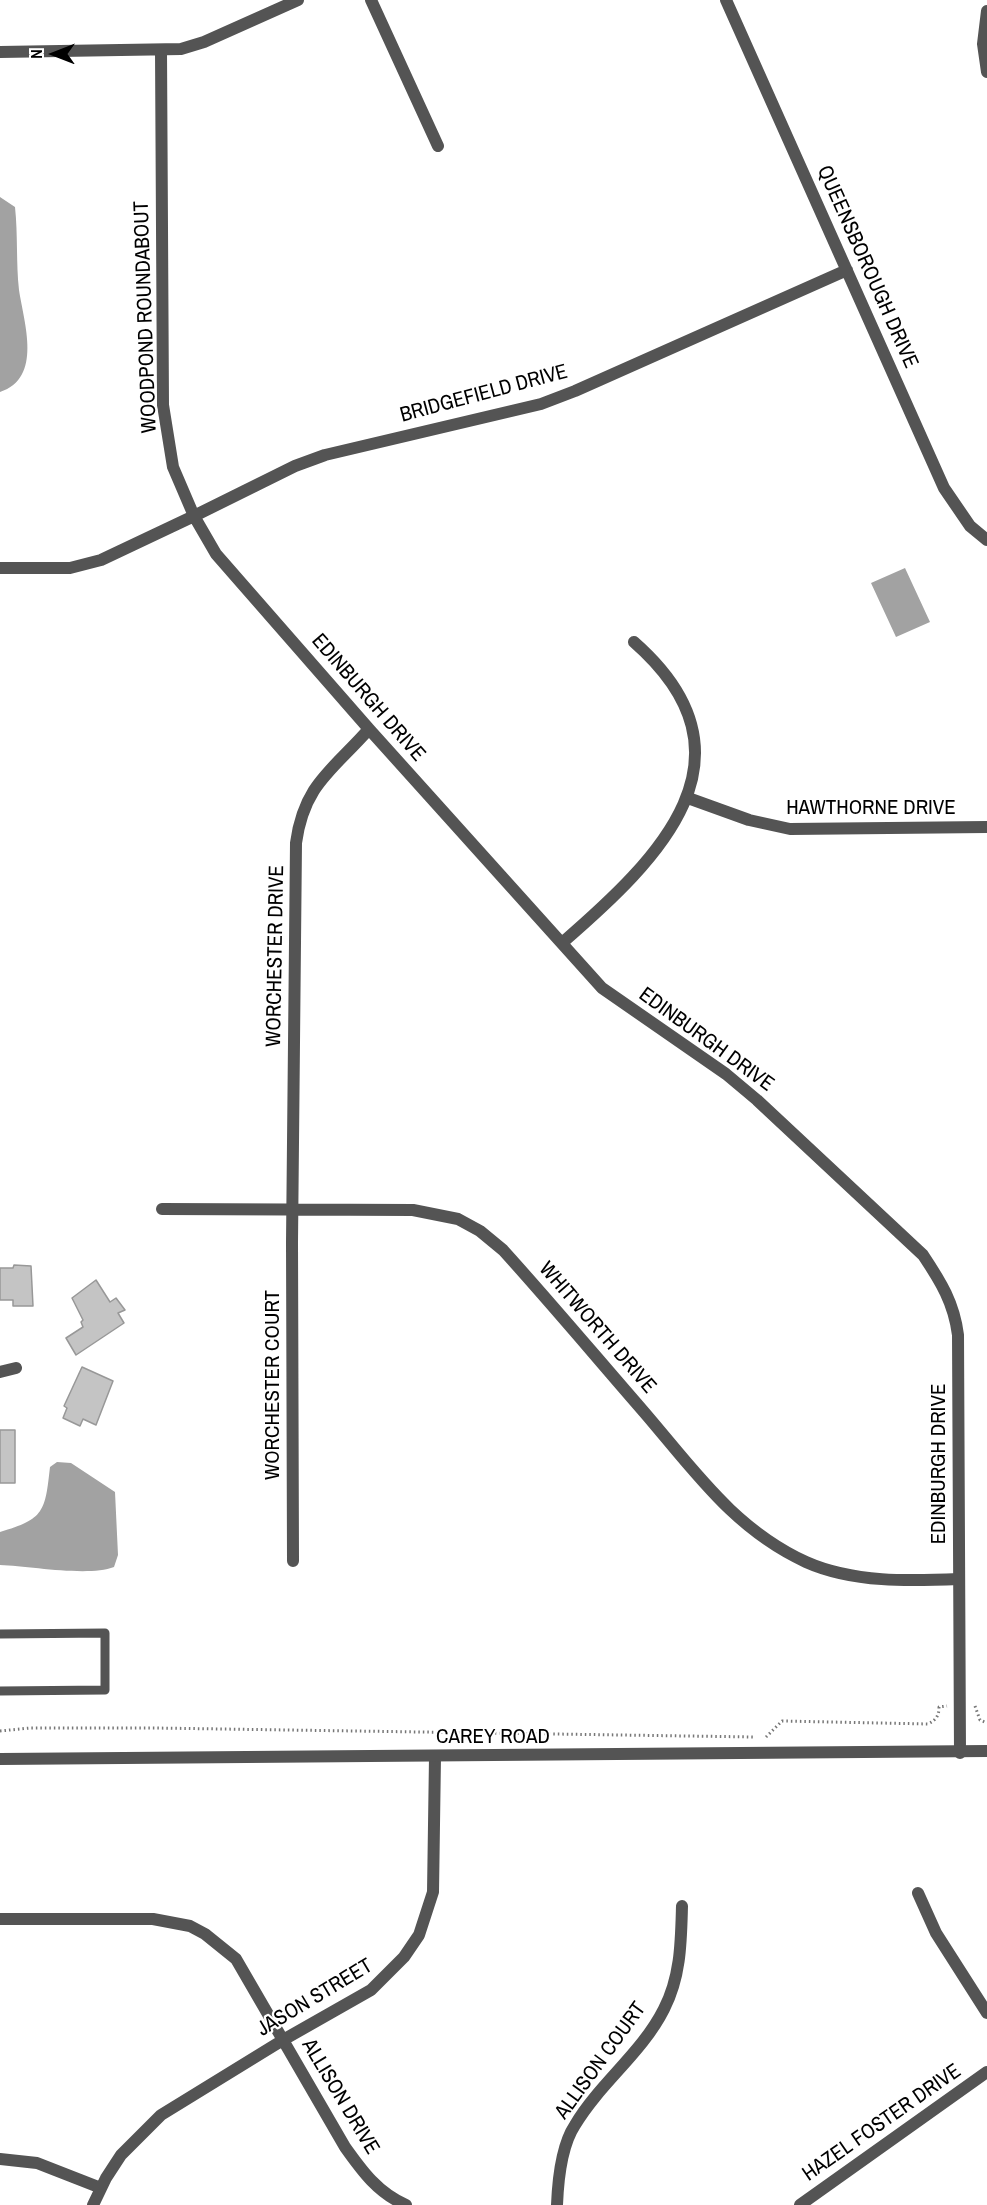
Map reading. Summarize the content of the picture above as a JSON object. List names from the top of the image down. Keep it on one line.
{"streets":{"street":["QUEENSBOROUGH DRIVE","WOODPOND ROUNDABOUT","BRIDGEFIELD DRIVE","EDINBURGH DRIVE","HAWTHORNE DRIVE","WORCHESTER DRIVE","WHITWORTH DRIVE","WORCHESTER COURT","CAREY ROAD","JASON STREET","ALLISON COURT","ALLISON DRIVE","HAZEL FOSTER DRIVE"]},"crossings":[["QUEENSBOROUGH DRIVE","BRIDGEFIELD DRIVE"],["WOODPOND ROUNDABOUT","BRIDGEFIELD DRIVE"],["WOODPOND ROUNDABOUT","EDINBURGH DRIVE"],["BRIDGEFIELD DRIVE","EDINBURGH DRIVE"],["EDINBURGH DRIVE","WORCHESTER DRIVE"],["EDINBURGH DRIVE","WHITWORTH DRIVE"],["EDINBURGH DRIVE","CAREY ROAD"],["WORCHESTER DRIVE","WHITWORTH DRIVE"],["WORCHESTER DRIVE","WORCHESTER COURT"],["WHITWORTH DRIVE","WORCHESTER COURT"],["CAREY ROAD","JASON STREET"],["JASON STREET","ALLISON DRIVE"]],"north":"left"}
